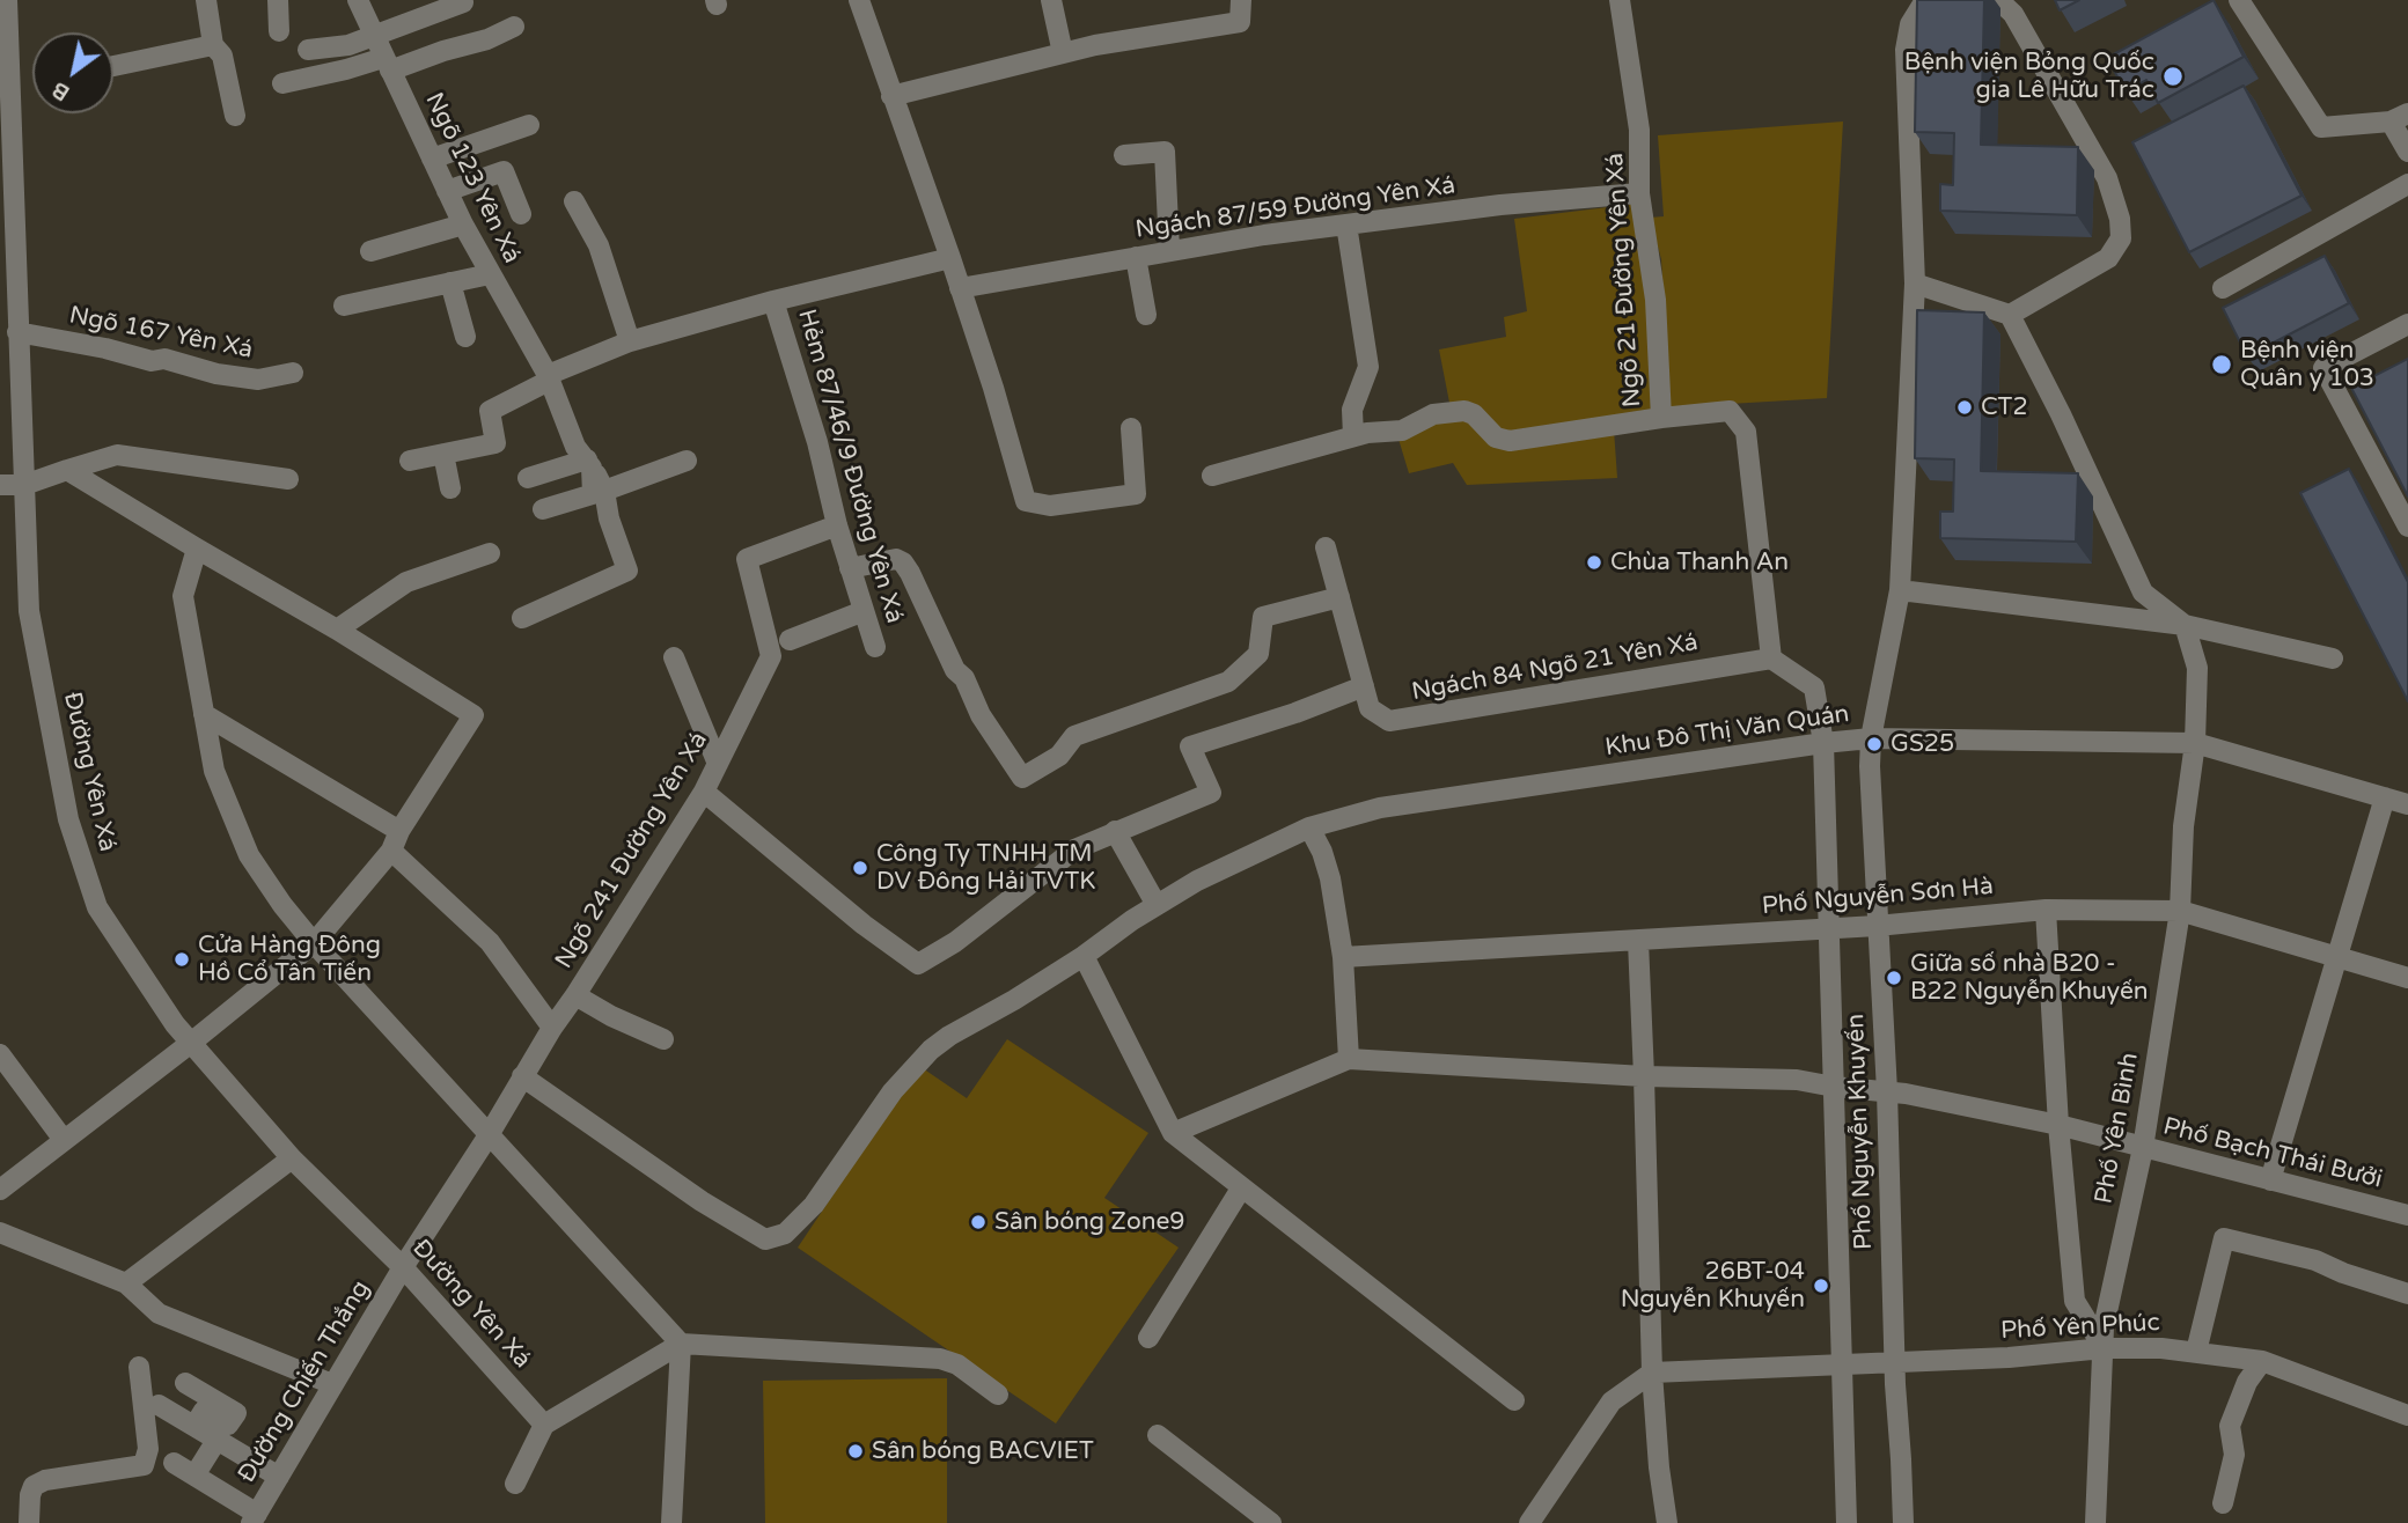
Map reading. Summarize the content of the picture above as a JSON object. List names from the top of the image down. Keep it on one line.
{"streets":{"street":["Ngõ 123 Yên Xá","Ngách 87/59 Đường Yên Xá","Ngõ 21 Đường Yên Xá","Ngõ 167 Yên Xá","Hẻm 87/46/9 Đường Yên Xá","Ngách 84 Ngõ 21 Yên Xá","Khu Đô Thị Văn Quán","Đường Yên Xá","Ngõ 241 Đường Yên Xá","Phố Nguyễn Sơn Hà","Phố Yên Bình","Phố Nguyễn Khuyến","Phố Bạch Thái Bưởi","Phố Yên Phúc","Đường Chiến Thắng"]},"crossings":[["Ngách 87/59 Đường Yên Xá","Ngõ 21 Đường Yên Xá"],["Ngõ 21 Đường Yên Xá","Ngách 84 Ngõ 21 Yên Xá"],["Ngõ 167 Yên Xá","Đường Yên Xá"],["Khu Đô Thị Văn Quán","Ngõ 241 Đường Yên Xá"],["Khu Đô Thị Văn Quán","Phố Yên Bình"],["Khu Đô Thị Văn Quán","Phố Nguyễn Khuyến"],["Đường Yên Xá","Đường Chiến Thắng"],["Ngõ 241 Đường Yên Xá","Đường Chiến Thắng"],["Phố Nguyễn Sơn Hà","Phố Yên Bình"],["Phố Nguyễn Sơn Hà","Phố Nguyễn Khuyến"],["Phố Yên Bình","Phố Bạch Thái Bưởi"],["Phố Yên Bình","Phố Yên Phúc"],["Phố Nguyễn Khuyến","Phố Bạch Thái Bưởi"],["Phố Nguyễn Khuyến","Phố Yên Phúc"]],"places":["Bệnh viện Bỏng Quốc gia Lê Hữu Trác","Bệnh viện Quân y 103","CT2","Chùa Thanh An","GS25","Công Ty TNHH TM DV Đông Hải TVTK","Cửa Hàng Đông Hồ Cổ Tân Tiến","Giữa số nhà B20 - B22 Nguyễn Khuyến","Sân bóng Zone9","26BT-04 Nguyễn Khuyến","Sân bóng BACVIET"],"north":"bottom left"}
